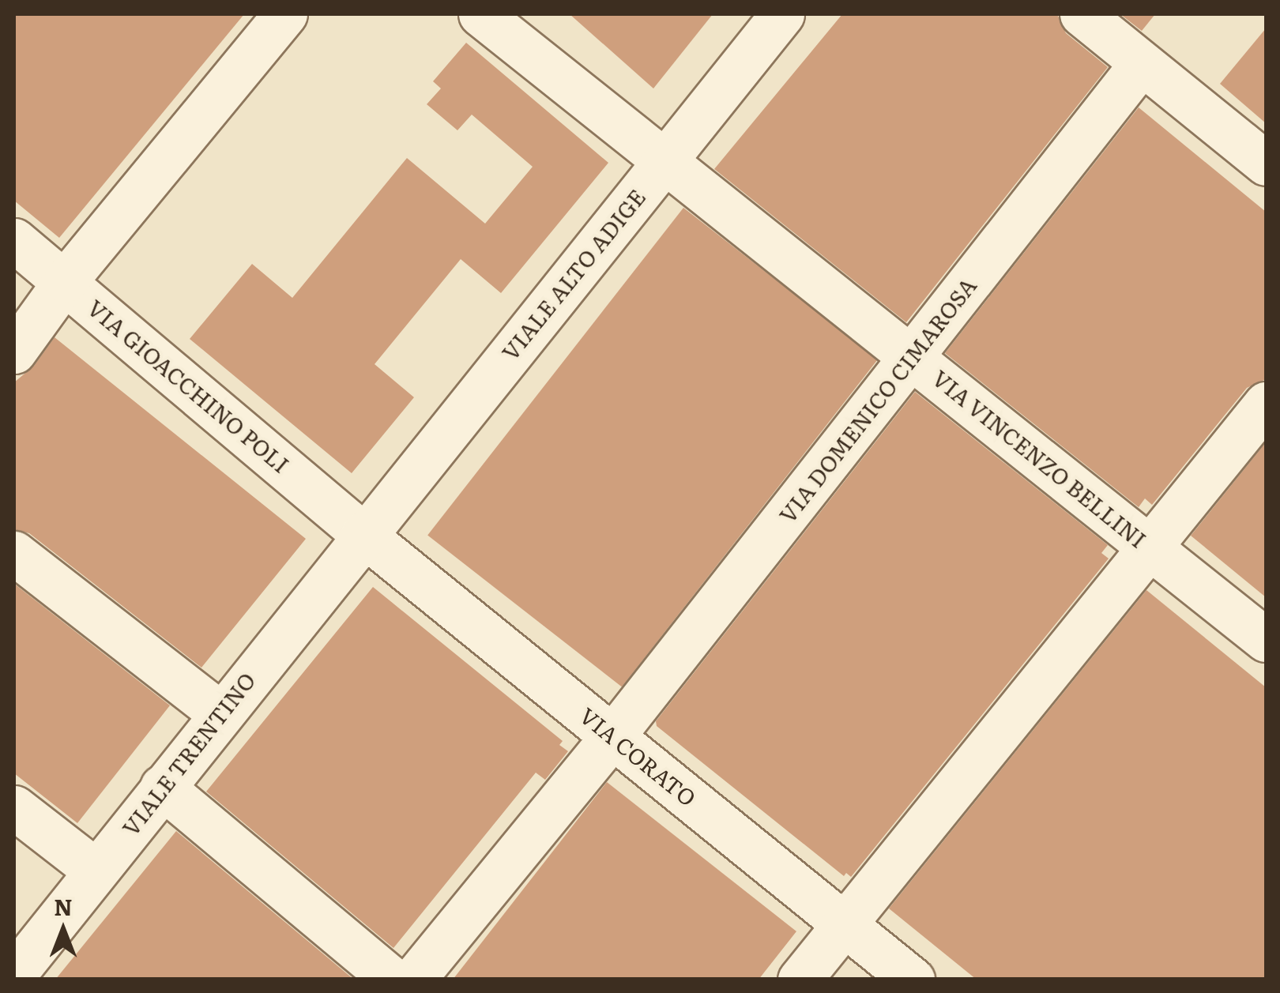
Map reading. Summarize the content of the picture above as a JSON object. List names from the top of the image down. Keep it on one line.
{"streets":{"street":["VIALE ALTO ADIGE","VIA GIOACCHINO POLI","VIA DOMENICO CIMAROSA","VIA VINCENZO BELLINI","VIALE TRENTINO","VIA CORATO"]},"crossings":[["VIALE ALTO ADIGE","VIA GIOACCHINO POLI"],["VIALE ALTO ADIGE","VIA VINCENZO BELLINI"],["VIALE ALTO ADIGE","VIALE TRENTINO"],["VIALE ALTO ADIGE","VIA CORATO"],["VIA GIOACCHINO POLI","VIALE TRENTINO"],["VIA GIOACCHINO POLI","VIA CORATO"],["VIA DOMENICO CIMAROSA","VIA VINCENZO BELLINI"],["VIA DOMENICO CIMAROSA","VIA CORATO"],["VIALE TRENTINO","VIA CORATO"]],"north":"top"}
